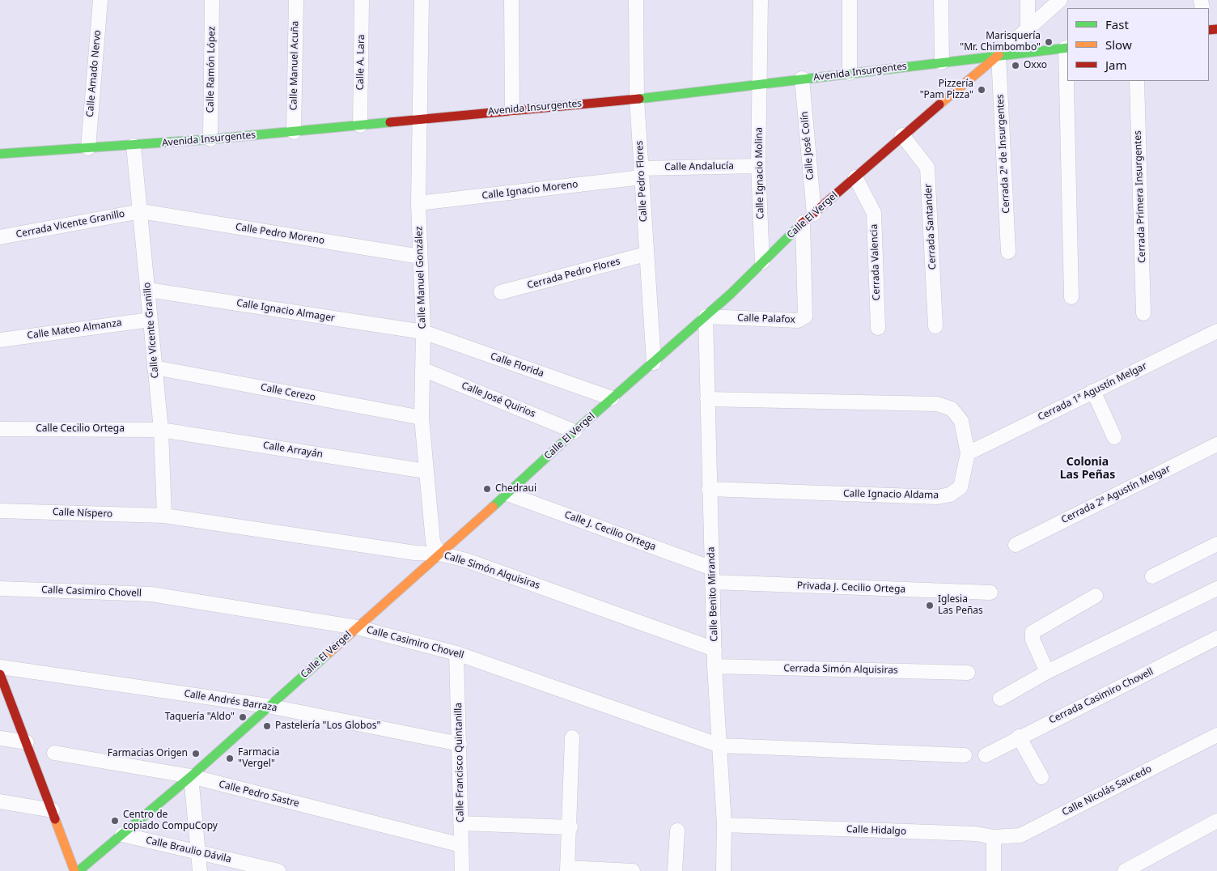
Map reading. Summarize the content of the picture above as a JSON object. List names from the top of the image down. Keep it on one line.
{"streets":{"street":["Calle A. Lara","Calle Manuel Acuña","Calle Ramón López","Avenida Insurgentes","Calle Amado Nervo","Calle José Colín","Cerrada 2ª de Insurgentes","Calle Andalucía","Calle Ignacio Molina","Calle Pedro Flores","Calle Ignacio Moreno","Cerrada Primera Insurgentes","Calle El Vergel","Cerrada Vicente Granillo","Cerrada Santander","Calle Pedro Moreno","Cerrada Valencia","Cerrada Pedro Flores","Calle Manuel González","Calle Ignacio Almager","Calle Palafox","Calle Mateo Almanza","Calle Vicente Granillo","Calle Florida","Cerrada 1ª Agustín Melgar","Calle Cerezo","Calle José Quirios","Calle Cecilio Ortega","Calle Arrayán","Calle Ignacio Aldama","Cerrada 2ª Agustín Melgar","Calle Níspero","Calle J. Cecilio Ortega","Calle Simón Alquisiras","Privada J. Cecilio Ortega","Calle Casimiro Chovell","Calle Benito Miranda","Cerrada Simón Alquisiras","Cerrada Casimiro Chovell","Calle Andrés Barraza","Calle Francisco Quintanilla","Calle Nicolás Saucedo","Calle Pedro Sastre","Calle Hidalgo","Calle Braulio Dávila"]},"crossings":[["Calle A. Lara","Avenida Insurgentes"],["Calle Manuel Acuña","Avenida Insurgentes"],["Calle Ramón López","Avenida Insurgentes"],["Avenida Insurgentes","Calle Amado Nervo"],["Avenida Insurgentes","Calle José Colín"],["Avenida Insurgentes","Cerrada 2ª de Insurgentes"],["Avenida Insurgentes","Calle Ignacio Molina"],["Avenida Insurgentes","Calle Pedro Flores"],["Avenida Insurgentes","Calle El Vergel"],["Avenida Insurgentes","Calle Manuel González"],["Avenida Insurgentes","Calle Vicente Granillo"],["Calle José Colín","Calle El Vergel"],["Cerrada 2ª de Insurgentes","Calle El Vergel"],["Calle Andalucía","Calle Ignacio Molina"],["Calle Andalucía","Calle Pedro Flores"],["Calle Andalucía","Calle Ignacio Moreno"],["Calle Ignacio Molina","Calle El Vergel"],["Calle Pedro Flores","Calle Ignacio Moreno"],["Calle Pedro Flores","Calle El Vergel"],["Calle Pedro Flores","Cerrada Pedro Flores"],["Calle Ignacio Moreno","Calle Manuel González"],["Calle El Vergel","Cerrada Santander"],["Calle El Vergel","Cerrada Valencia"],["Calle El Vergel","Calle Manuel González"],["Calle El Vergel","Calle Palafox"],["Calle El Vergel","Calle Florida"],["Calle El Vergel","Calle José Quirios"],["Calle El Vergel","Calle J. Cecilio Ortega"],["Calle El Vergel","Calle Simón Alquisiras"],["Calle El Vergel","Calle Casimiro Chovell"],["Calle El Vergel","Calle Benito Miranda"],["Calle El Vergel","Calle Andrés Barraza"],["Calle El Vergel","Calle Pedro Sastre"],["Calle El Vergel","Calle Braulio Dávila"],["Cerrada Vicente Granillo","Calle Pedro Moreno"],["Cerrada Vicente Granillo","Calle Vicente Granillo"],["Calle Pedro Moreno","Calle Manuel González"],["Calle Pedro Moreno","Calle Vicente Granillo"],["Calle Manuel González","Calle Ignacio Almager"],["Calle Manuel González","Calle Florida"],["Calle Manuel González","Calle Cerezo"],["Calle Manuel González","Calle José Quirios"],["Calle Manuel González","Calle Arrayán"],["Calle Manuel González","Calle Simón Alquisiras"],["Calle Ignacio Almager","Calle Vicente Granillo"],["Calle Ignacio Almager","Calle Florida"],["Calle Palafox","Calle Benito Miranda"],["Calle Mateo Almanza","Calle Vicente Granillo"],["Calle Vicente Granillo","Calle Cerezo"],["Calle Vicente Granillo","Calle Cecilio Ortega"],["Calle Vicente Granillo","Calle Arrayán"],["Calle Vicente Granillo","Calle Níspero"],["Calle Vicente Granillo","Calle Simón Alquisiras"],["Cerrada 1ª Agustín Melgar","Calle Ignacio Aldama"],["Calle Cecilio Ortega","Calle Arrayán"],["Calle Ignacio Aldama","Calle Benito Miranda"],["Calle Níspero","Calle Simón Alquisiras"],["Calle J. Cecilio Ortega","Privada J. Cecilio Ortega"],["Calle J. Cecilio Ortega","Calle Benito Miranda"],["Calle Simón Alquisiras","Calle Benito Miranda"],["Privada J. Cecilio Ortega","Calle Benito Miranda"],["Calle Casimiro Chovell","Calle Benito Miranda"],["Calle Casimiro Chovell","Calle Francisco Quintanilla"],["Calle Benito Miranda","Cerrada Simón Alquisiras"],["Calle Benito Miranda","Calle Hidalgo"],["Calle Andrés Barraza","Calle Francisco Quintanilla"],["Calle Francisco Quintanilla","Calle Pedro Sastre"],["Calle Nicolás Saucedo","Calle Hidalgo"]],"districts":["Colonia Las Peñas"],"places":["Marisquería \"Mr. Chimbombo\"","Oxxo","Pizzería \"Pam Pizza\"","Chedraui","Iglesia Las Peñas","Taquería \"Aldo\"","Pastelería \"Los Globos\"","Farmacias Origen","Farmacia \"Vergel\"","Centro de copiado CompuCopy"],"legend":["Fast","Slow","Jam"]}
